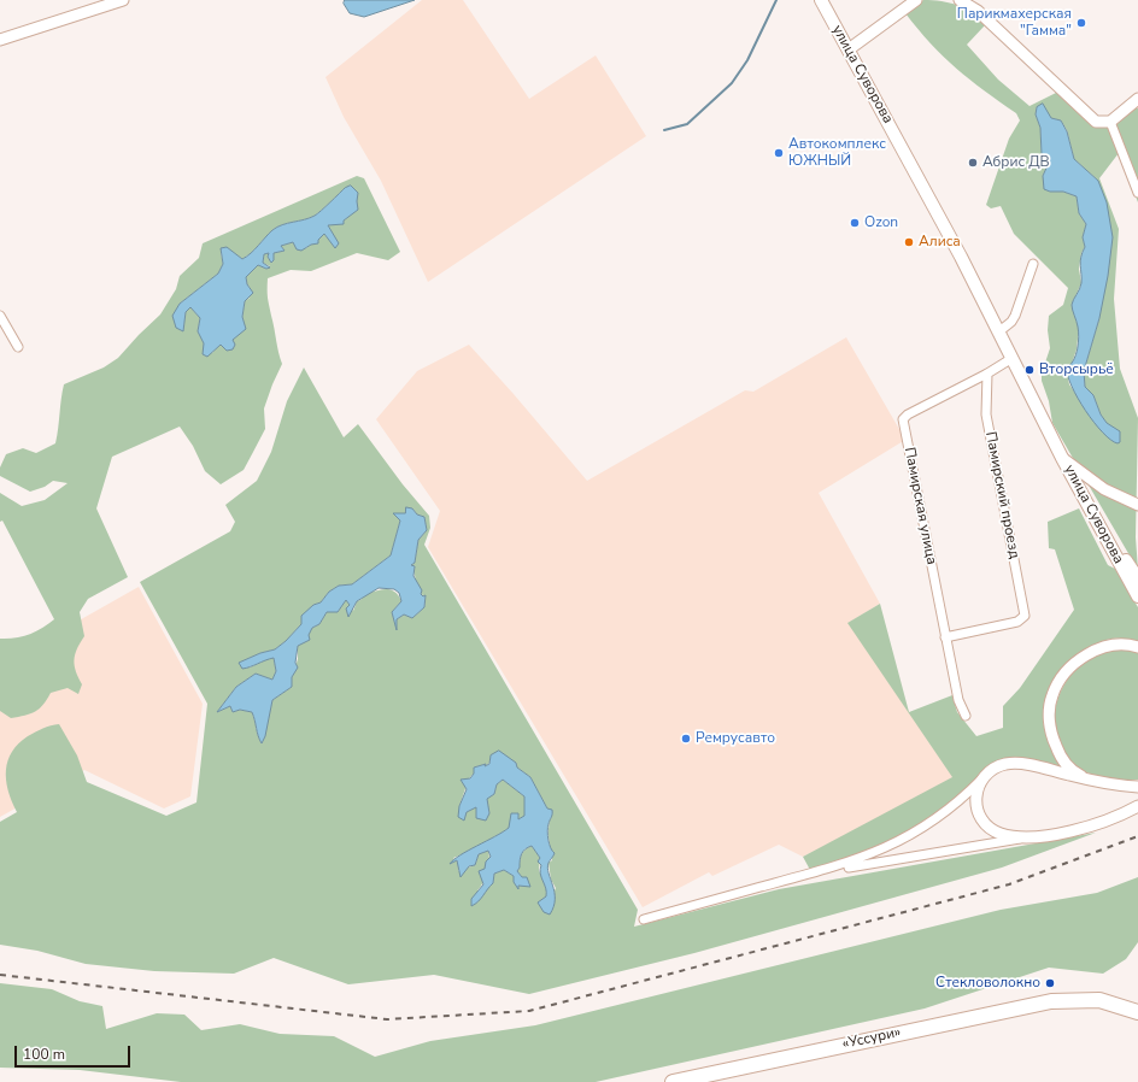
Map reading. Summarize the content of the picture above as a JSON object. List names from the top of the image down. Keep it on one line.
{"streets":{"highway":["«Уссури»"],"main road":["улица Суворова"],"street":["Памирский проезд","Памирская улица"]},"crossings":[["улица Суворова","Памирская улица"],["Памирский проезд","Памирская улица"]],"places":["Парикмахерская \"Гамма\"","Автокомплекс ЮЖНЫЙ","Абрис ДВ","Ozon","Алиса","Вторсырьё","Ремрусавто","Стекловолокно"],"scale_bar":"100 m"}
